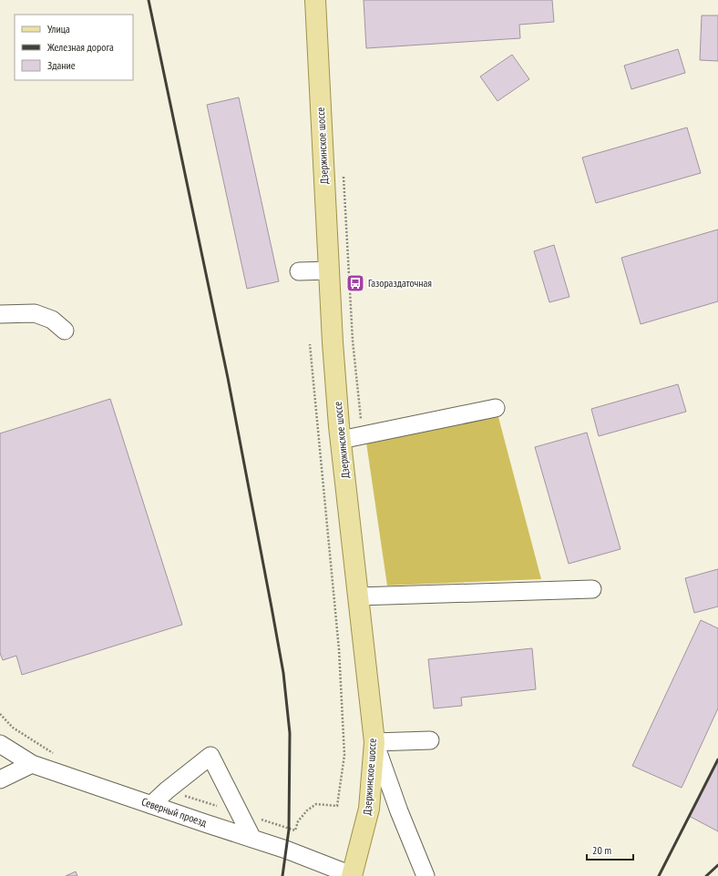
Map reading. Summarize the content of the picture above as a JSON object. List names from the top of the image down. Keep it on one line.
{"streets":{"main road":["Дзержинское шоссе"],"street":["Северный проезд"]},"crossings":[["Дзержинское шоссе","Северный проезд"]],"places":{"bus stop":["Газораздаточная"]},"legend":["Улица","Железная дорога","Здание"],"scale_bar":"20 m"}
